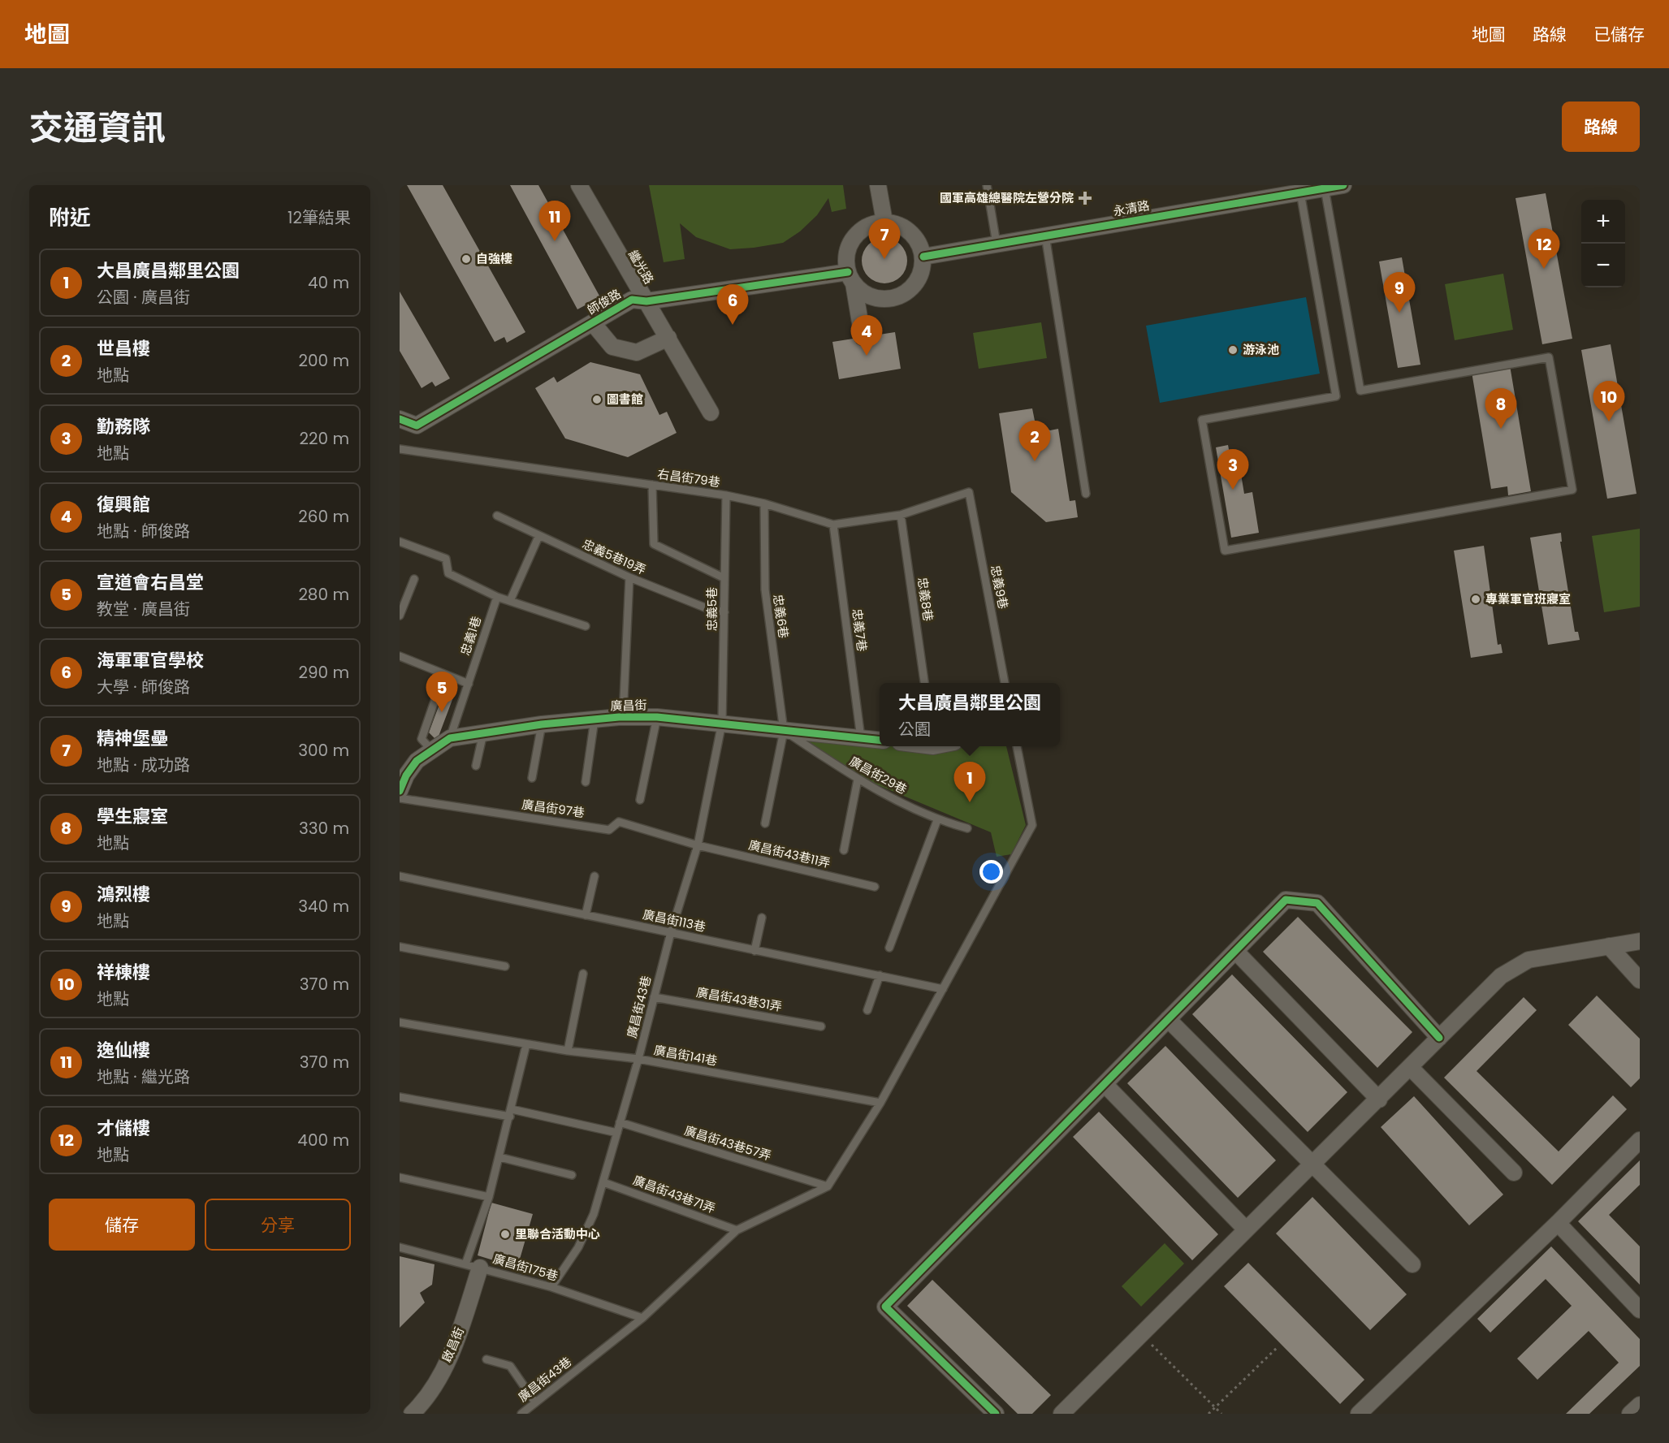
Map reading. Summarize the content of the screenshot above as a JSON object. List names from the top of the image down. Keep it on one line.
{"streets":{"street":["永清路","繼光路","師俊路","廣昌街","啟昌街"],"lane":["右昌街79巷","忠義5巷19弄","忠義9巷","忠義8巷","忠義5巷","忠義6巷","忠義7巷","忠義1巷","廣昌街29巷","廣昌街97巷","廣昌街43巷11弄","廣昌街113巷","廣昌街43巷31弄","廣昌街43巷","廣昌街141巷","廣昌街43巷57弄","廣昌街43巷71弄","廣昌街175巷"]},"crossings":[["永清路","師俊路"],["繼光路","師俊路"],["右昌街79巷","忠義9巷"],["右昌街79巷","忠義8巷"],["右昌街79巷","忠義5巷"],["右昌街79巷","忠義6巷"],["右昌街79巷","忠義7巷"],["忠義5巷19弄","忠義5巷"],["忠義5巷","廣昌街"],["忠義5巷","廣昌街43巷"],["忠義6巷","廣昌街"],["忠義6巷","廣昌街29巷"],["忠義7巷","廣昌街"],["忠義1巷","廣昌街"],["廣昌街","廣昌街29巷"],["廣昌街","廣昌街43巷"],["廣昌街97巷","廣昌街43巷11弄"],["廣昌街97巷","廣昌街43巷"],["廣昌街43巷11弄","廣昌街43巷"],["廣昌街113巷","廣昌街43巷"],["廣昌街43巷31弄","廣昌街43巷"],["廣昌街43巷","廣昌街141巷"],["廣昌街43巷","廣昌街43巷57弄"],["廣昌街43巷","廣昌街43巷71弄"],["廣昌街43巷","廣昌街175巷"],["廣昌街175巷","啟昌街"]],"places":{"health":["國軍高雄總醫院左營分院"],"other":["自強樓","游泳池","圖書館","專業軍官班寢室","里聯合活動中心"]},"page":{"header":"地圖","nav":["地圖","路線","已儲存"],"title":"交通資訊","buttons":["路線",["儲存","分享"]],"heading":["附近","12筆結果"],"map_buttons":["+","−"],"pins":["11","7","12","9","6","4","10","8","2","3","5","1"],"list":[{"mark":"1","name":"大昌廣昌鄰里公園","note":"公園 · 廣昌街","value":"40 m"},{"mark":"2","name":"世昌樓","note":"地點","value":"200 m"},{"mark":"3","name":"勤務隊","note":"地點","value":"220 m"},{"mark":"4","name":"復興館","note":"地點 · 師俊路","value":"260 m"},{"mark":"5","name":"宣道會右昌堂","note":"教堂 · 廣昌街","value":"280 m"},{"mark":"6","name":"海軍軍官學校","note":"大學 · 師俊路","value":"290 m"},{"mark":"7","name":"精神堡壘","note":"地點 · 成功路","value":"300 m"},{"mark":"8","name":"學生寢室","note":"地點","value":"330 m"},{"mark":"9","name":"鴻烈樓","note":"地點","value":"340 m"},{"mark":"10","name":"祥棟樓","note":"地點","value":"370 m"},{"mark":"11","name":"逸仙樓","note":"地點 · 繼光路","value":"370 m"},{"mark":"12","name":"才儲樓","note":"地點","value":"400 m"}],"popup":["大昌廣昌鄰里公園","公園"]}}
